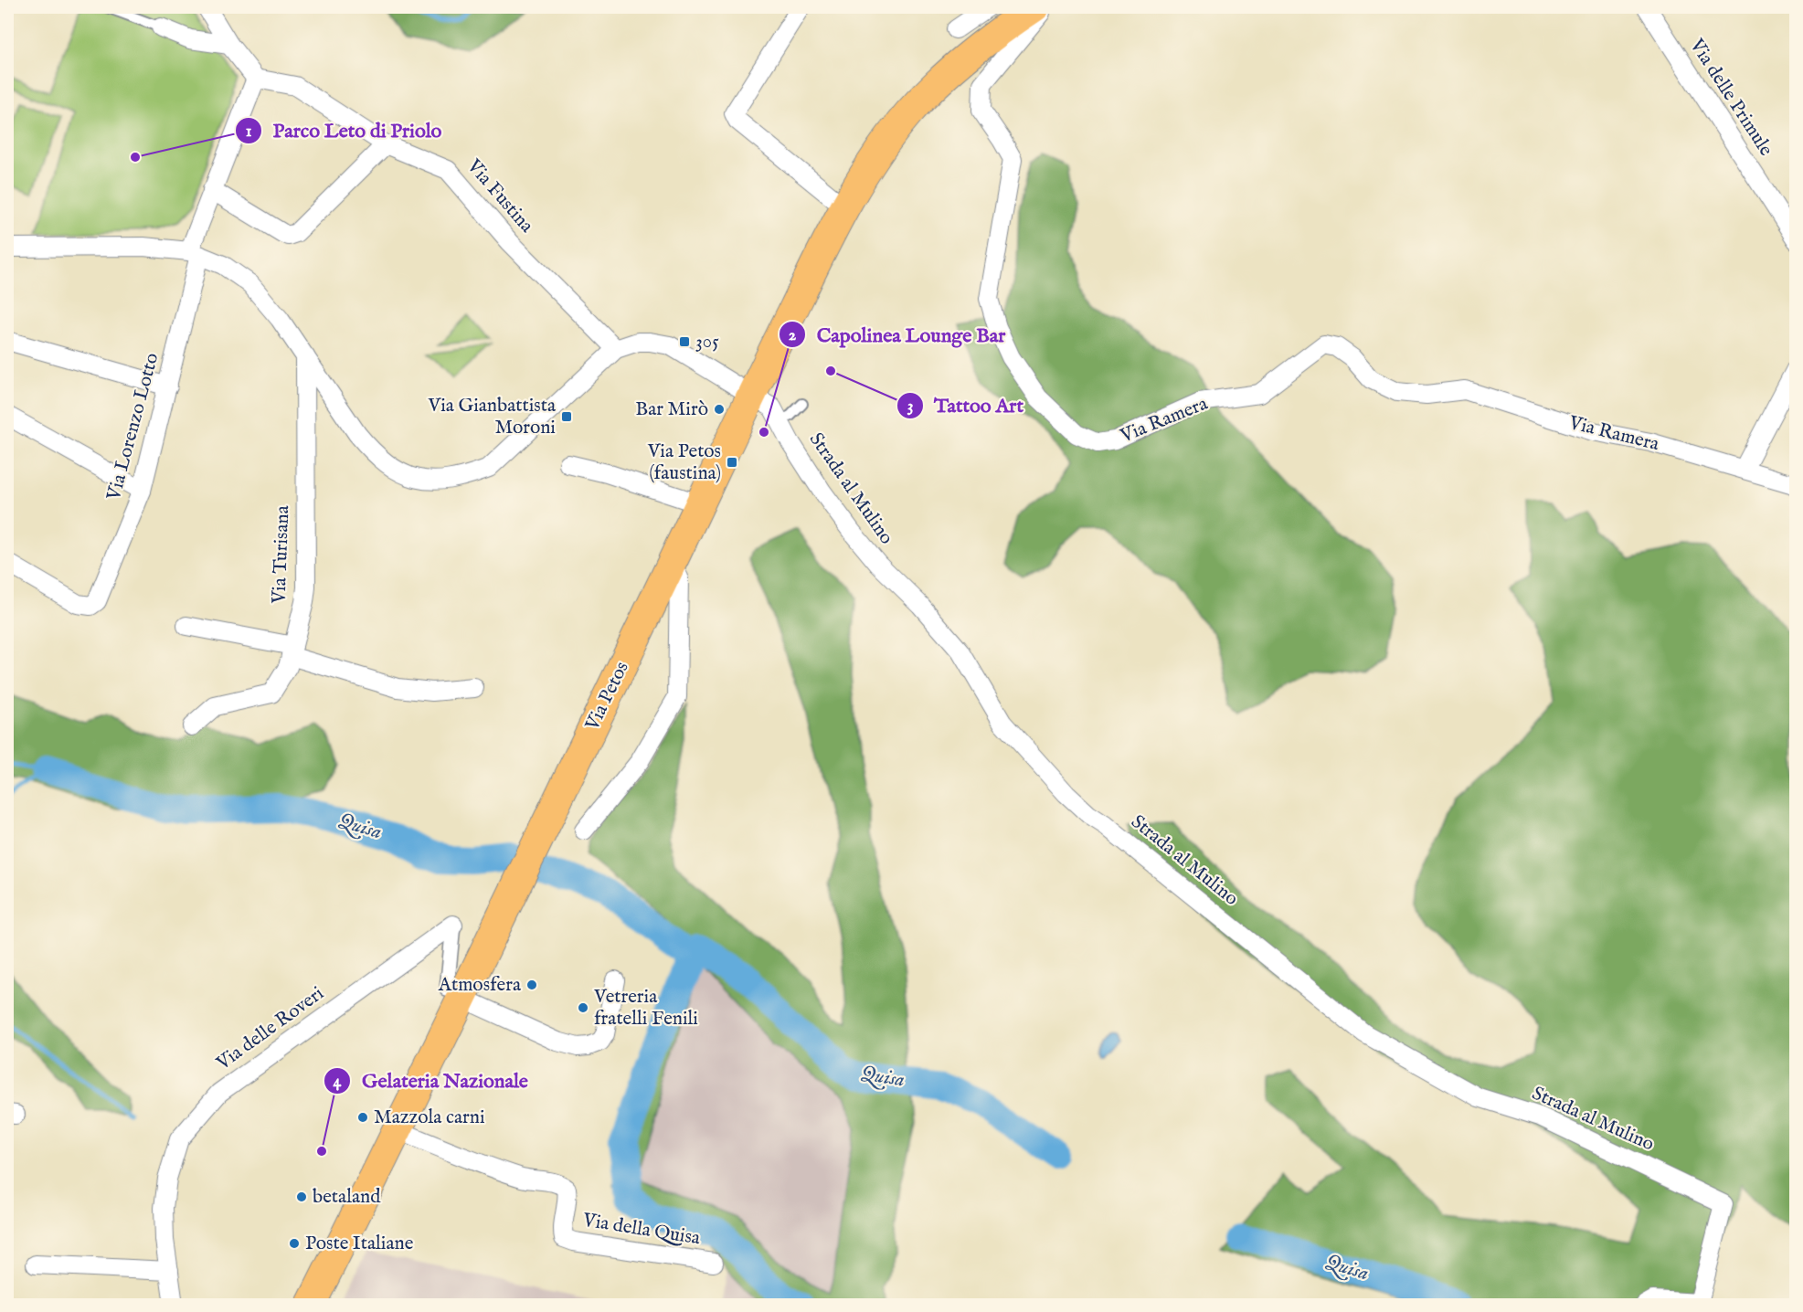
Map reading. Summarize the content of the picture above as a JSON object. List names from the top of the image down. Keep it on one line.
{"streets":{"main road":["Via Petos"],"street":["Via delle Primule","Via Fustina","Via Ramera","Via Lorenzo Lotto","Strada al Mulino","Via Turisana","Via delle Roveri","Via della Quisa"]},"crossings":[["Strada al Mulino","Via Petos"],["Via Petos","Via delle Roveri"],["Via Petos","Via della Quisa"]],"water":["Quisa"],"places":{"other":["Parco Leto di Priolo","Tattoo Art","Bar Mirò","Capolinea Lounge Bar","Atmosfera","Vetreria fratelli Fenili","Mazzola carni","Gelateria Nazionale","betaland","Poste Italiane"],"transit":["305","Via Gianbattista Moroni","Via Petos (faustina)"]}}
